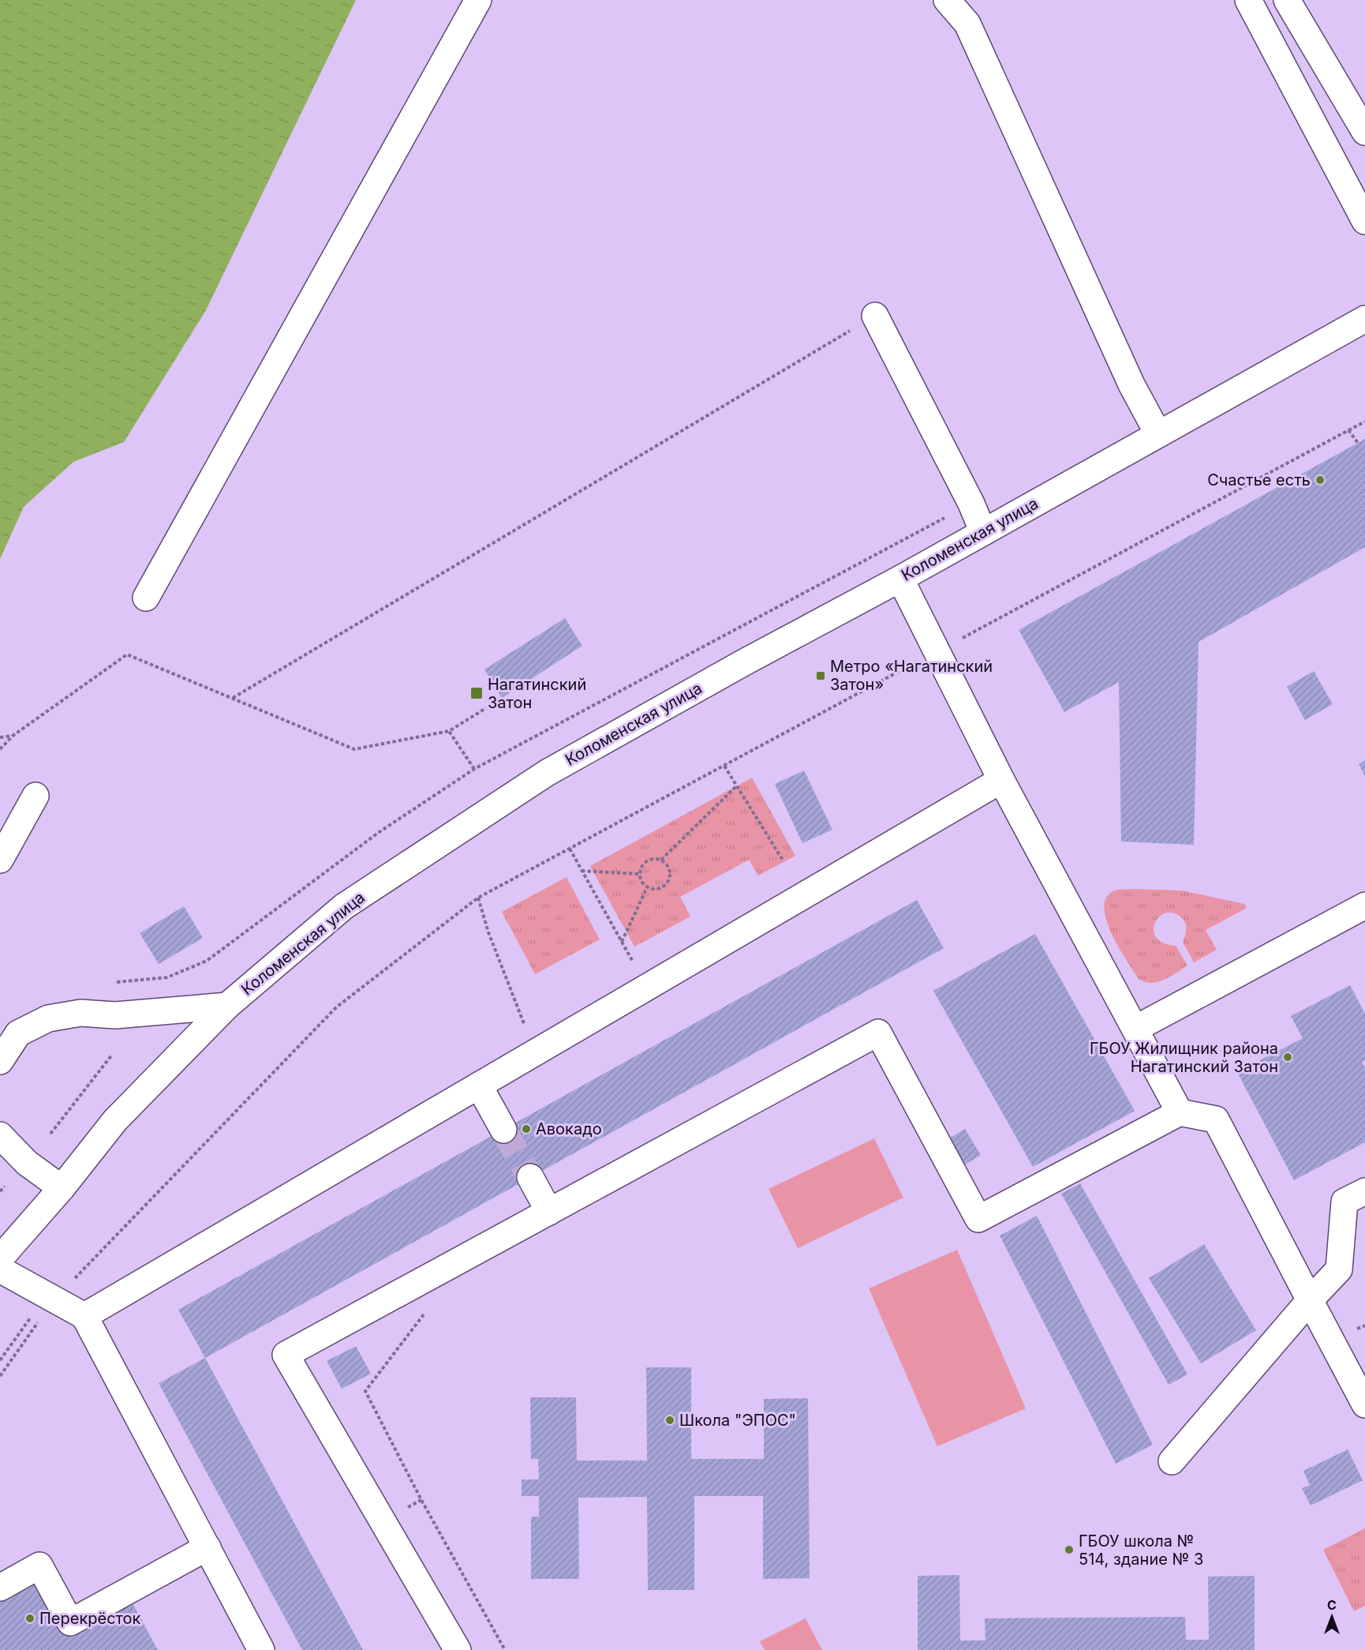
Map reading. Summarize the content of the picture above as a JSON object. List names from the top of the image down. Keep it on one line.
{"streets":{"street":["Коломенская улица"]},"places":{"other":["Счастье есть","ГБОУ Жилищник района Нагатинский Затон","Авокадо","Школа \"ЭПОС\"","ГБОУ школа № 514, здание № 3","Перекрёсток"],"transit":["Метро «Нагатинский Затон»","Нагатинский Затон"]},"north":"top"}
